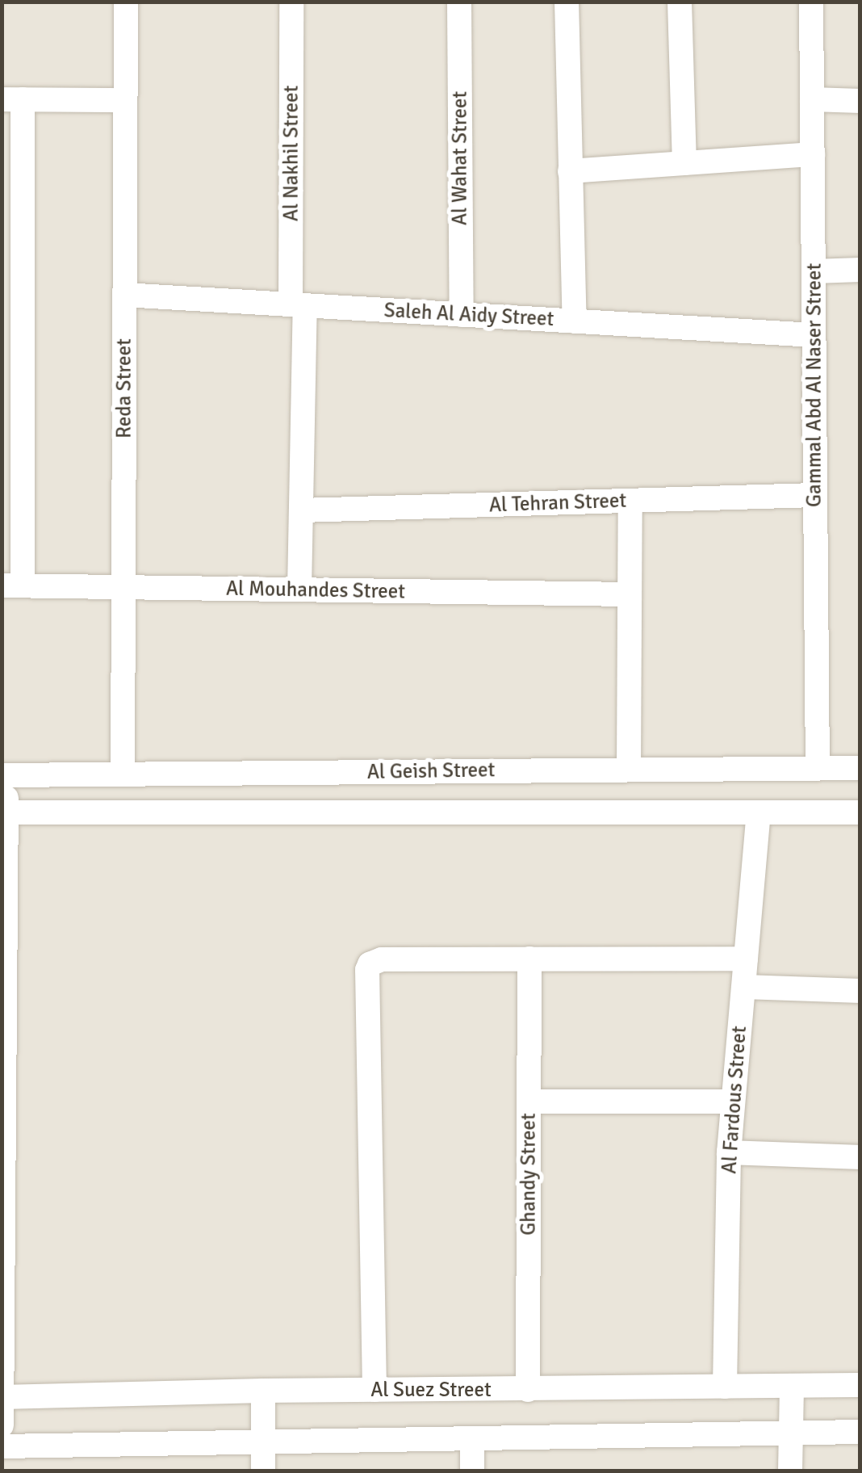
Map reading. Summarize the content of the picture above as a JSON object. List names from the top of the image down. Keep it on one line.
{"streets":{"street":["Al Nakhil Street","Al Wahat Street","Saleh Al Aidy Street","Gammal Abd Al Naser Street","Reda Street","Al Tehran Street","Al Mouhandes Street","Al Geish Street","Al Fardous Street","Ghandy Street","Al Suez Street"]},"crossings":[["Al Nakhil Street","Saleh Al Aidy Street"],["Al Nakhil Street","Al Tehran Street"],["Al Nakhil Street","Al Mouhandes Street"],["Al Wahat Street","Saleh Al Aidy Street"],["Saleh Al Aidy Street","Gammal Abd Al Naser Street"],["Saleh Al Aidy Street","Reda Street"],["Gammal Abd Al Naser Street","Al Tehran Street"],["Gammal Abd Al Naser Street","Al Geish Street"],["Reda Street","Al Mouhandes Street"],["Reda Street","Al Geish Street"],["Al Geish Street","Al Fardous Street"],["Al Fardous Street","Al Suez Street"],["Ghandy Street","Al Suez Street"]]}
